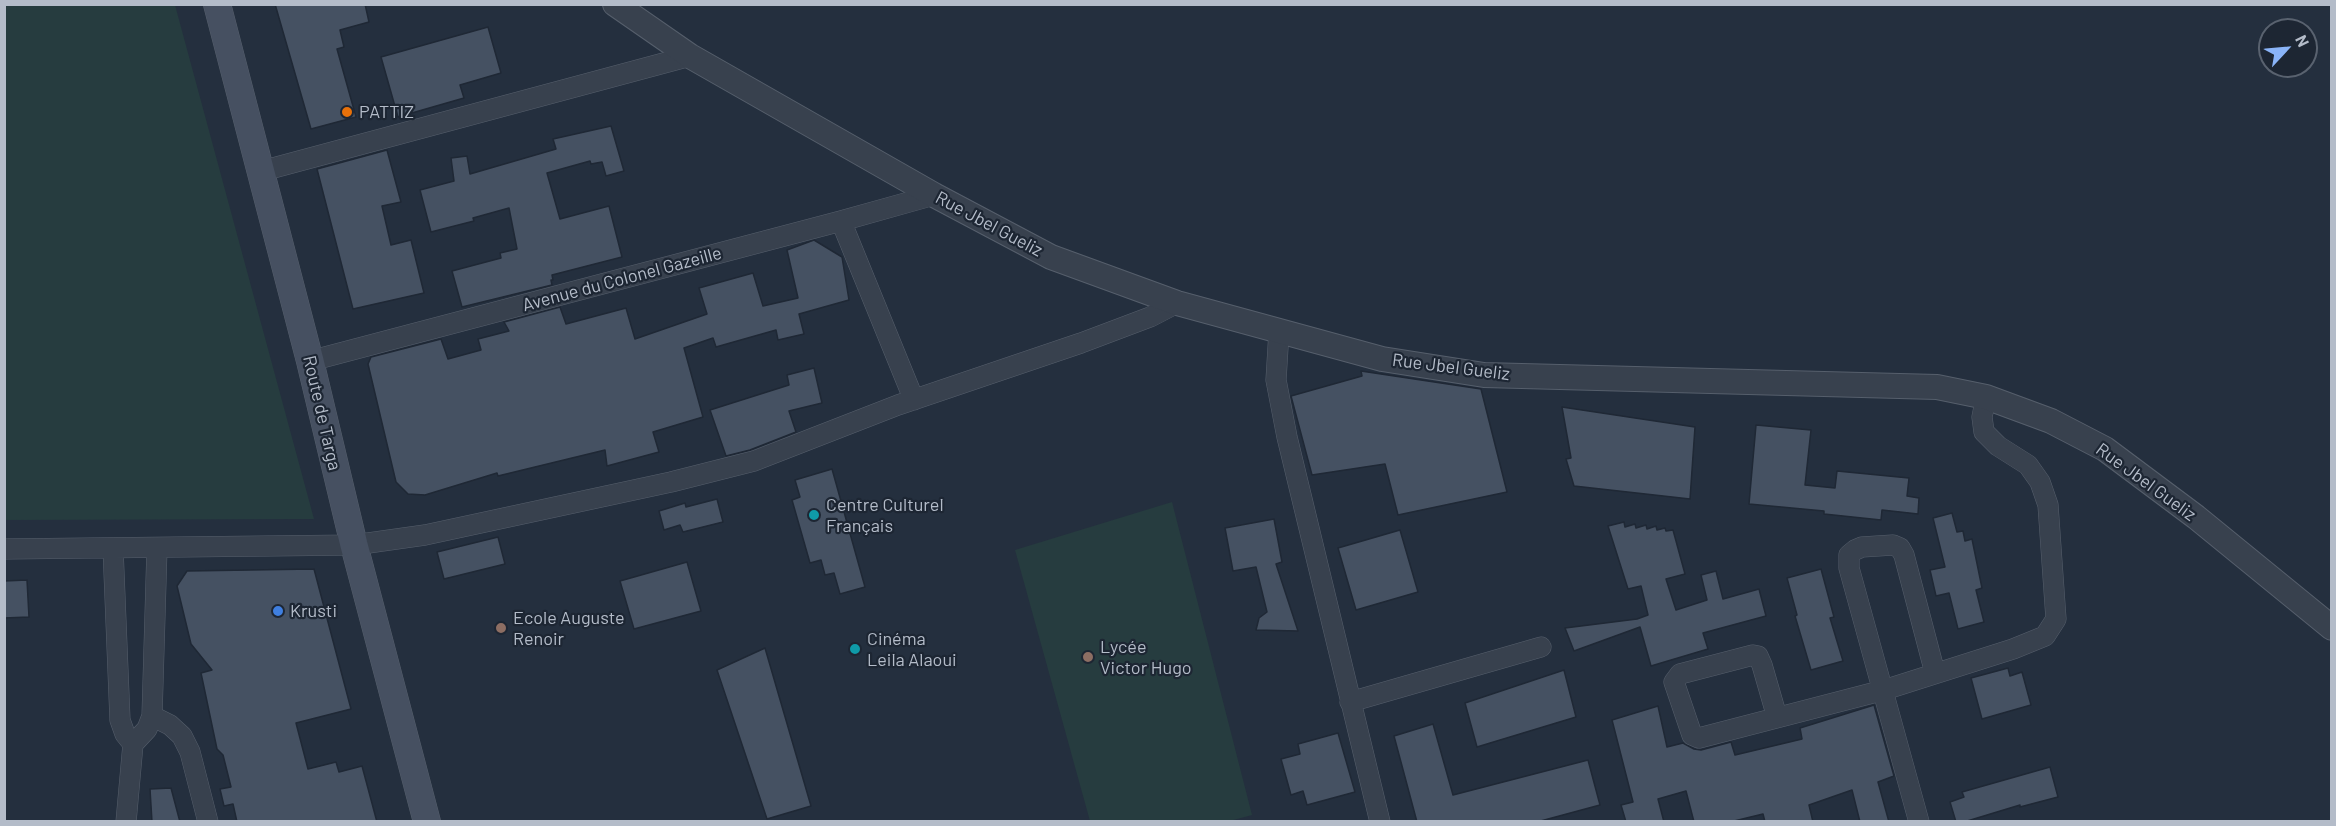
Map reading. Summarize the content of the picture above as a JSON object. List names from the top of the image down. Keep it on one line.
{"streets":{"main road":["Route de Targa"],"street":["Rue Jbel Gueliz","Avenue du Colonel Gazeille"]},"crossings":[["Rue Jbel Gueliz","Avenue du Colonel Gazeille"],["Avenue du Colonel Gazeille","Route de Targa"]],"places":["PATTIZ","Centre Culturel Français","Krusti","Ecole Auguste Renoir","Cinéma Leila Alaoui","Lycée Victor Hugo"],"north":"top right"}
